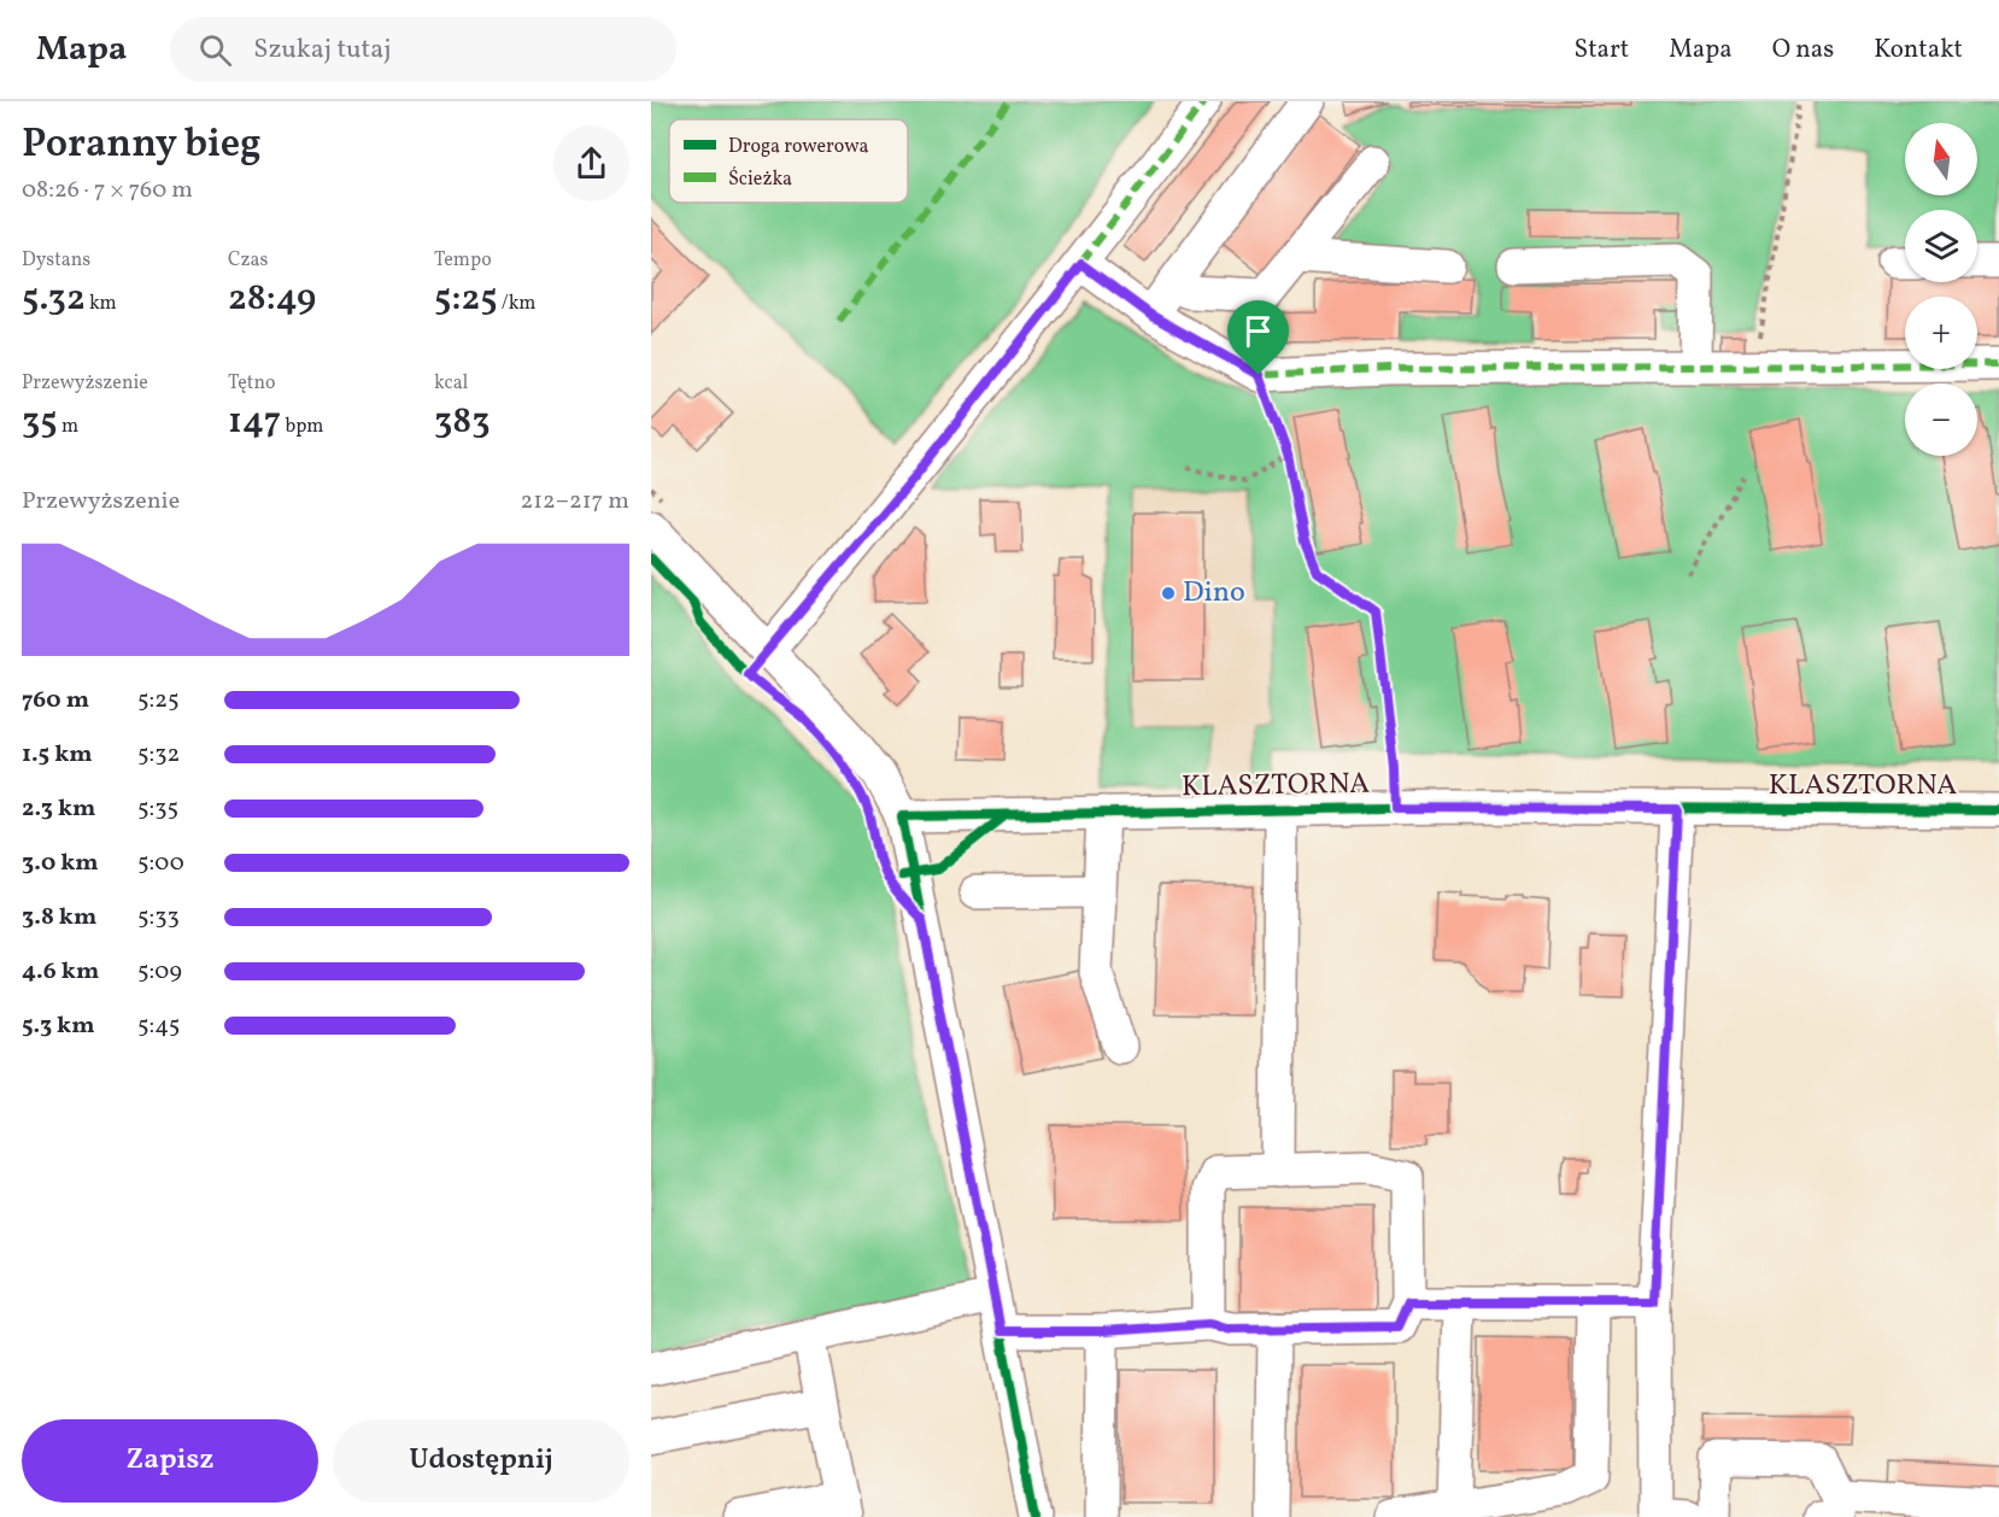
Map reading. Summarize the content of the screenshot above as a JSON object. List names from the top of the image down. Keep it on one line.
{"streets":{"street":["KLASZTORNA"]},"places":["Dino"],"legend":["Droga rowerowa","Ścieżka"],"north":"top","page":{"header":"Mapa","search":"Szukaj tutaj","nav":["Start","Mapa","O nas","Kontakt"],"heading":["Poranny bieg","08:26 · 7 × 760 m"],"map_buttons":["+","−"],"stats":[["Dystans","5.32 km"],["Czas","28:49"],["Tempo","5:25 /km"],["Przewyższenie","35 m"],["Tętno","147 bpm"],["kcal","383"]],"chart":["Przewyższenie","212–217 m"],"list":[{"name":"760 m","note":"5:25"},{"name":"1.5 km","note":"5:32"},{"name":"2.3 km","note":"5:35"},{"name":"3.0 km","note":"5:00"},{"name":"3.8 km","note":"5:33"},{"name":"4.6 km","note":"5:09"},{"name":"5.3 km","note":"5:45"}],"buttons":["Zapisz","Udostępnij"]}}
